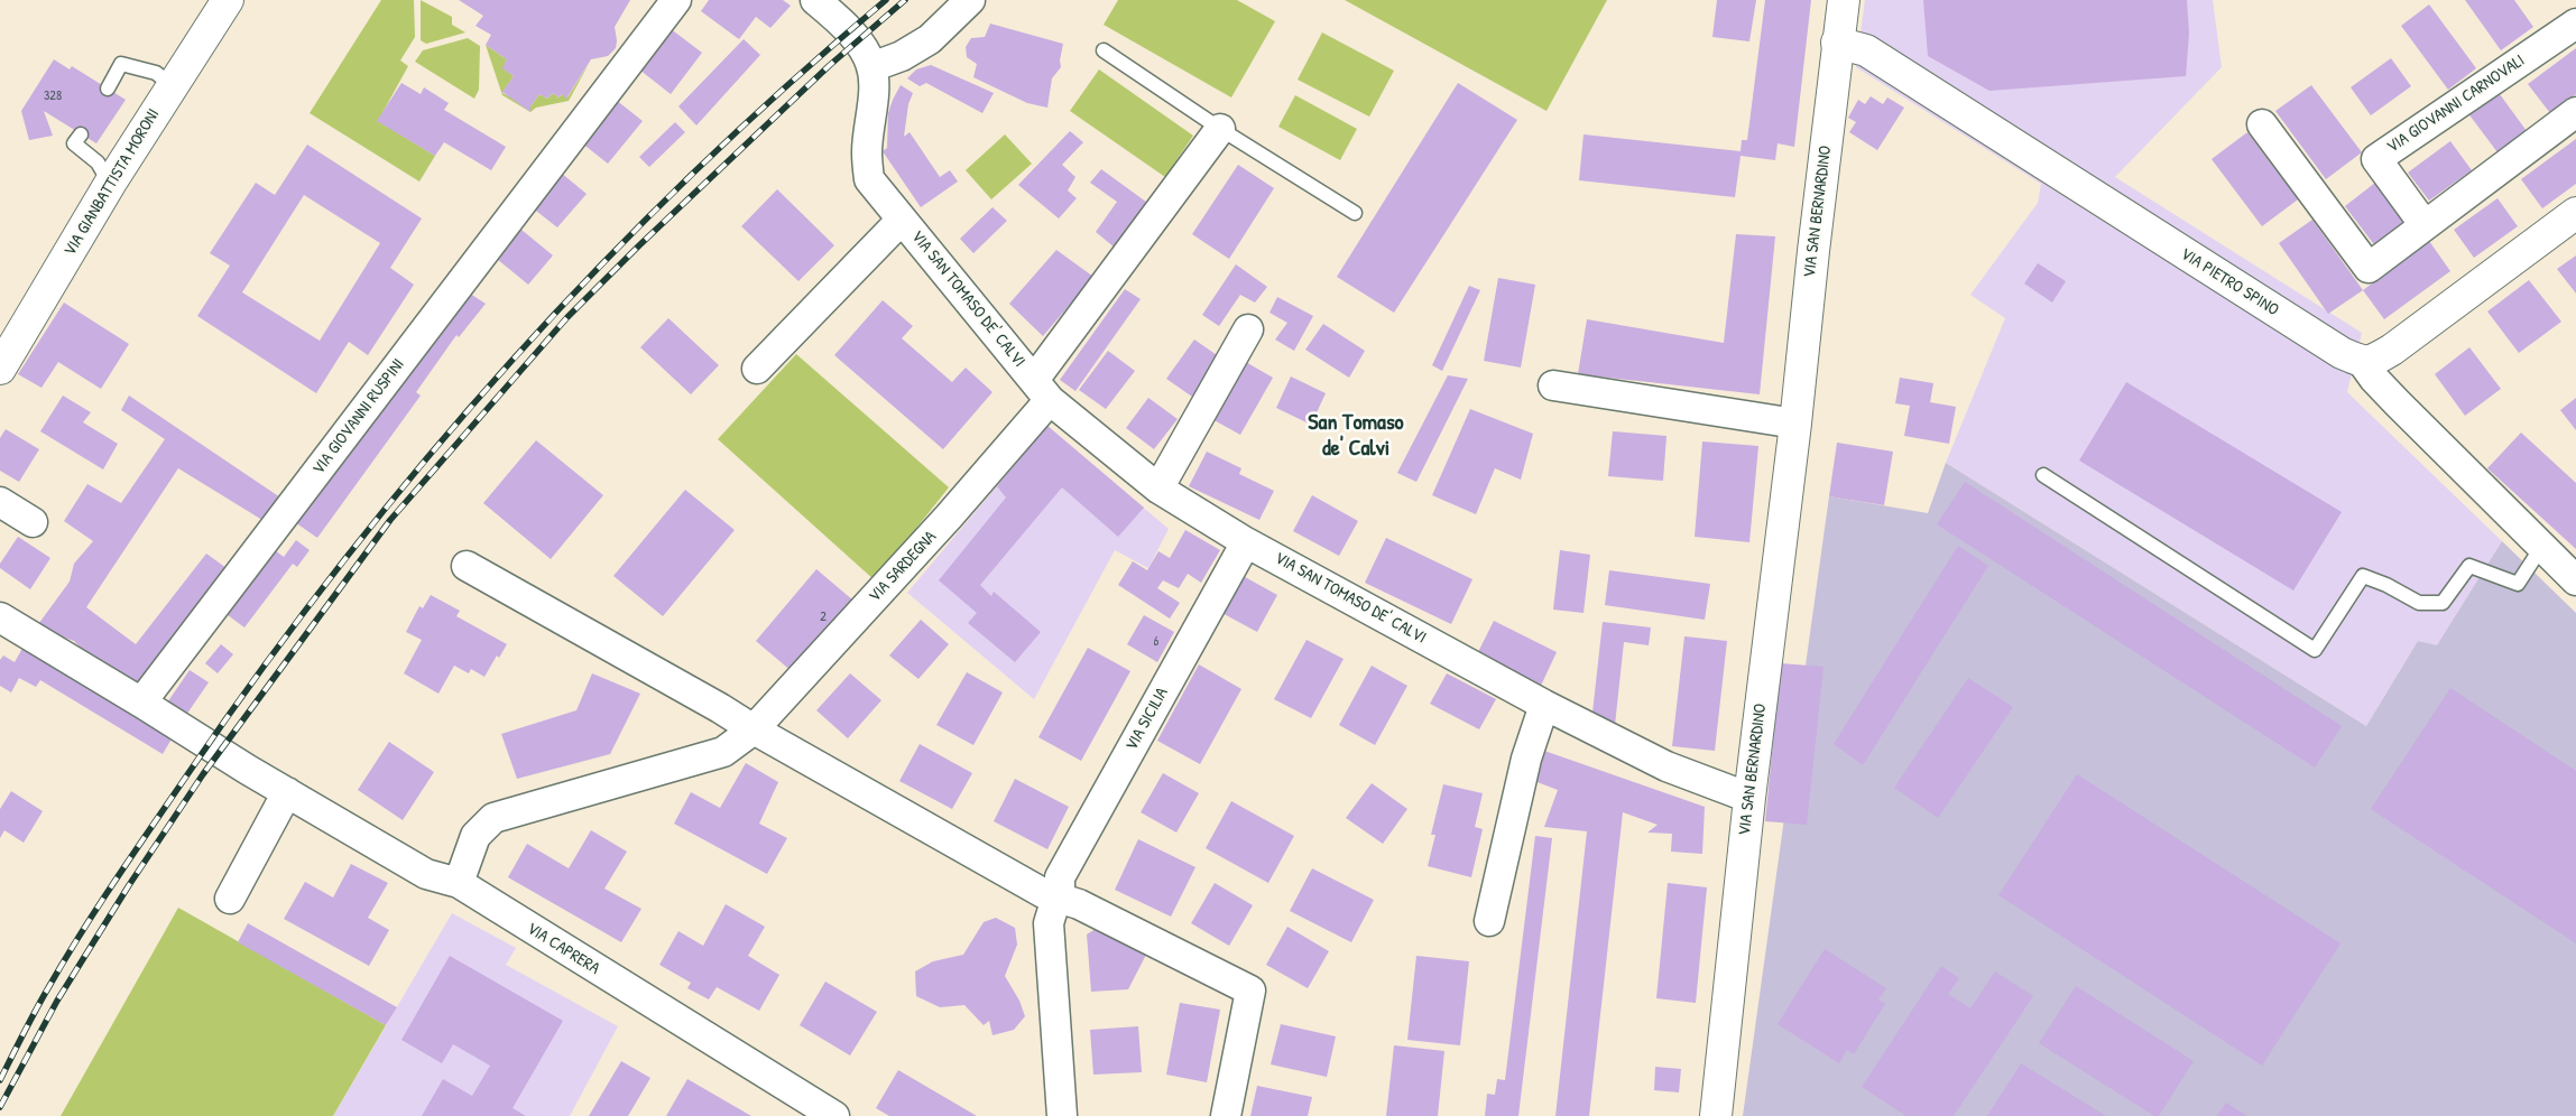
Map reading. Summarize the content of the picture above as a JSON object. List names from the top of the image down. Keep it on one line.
{"streets":{"main road":["VIA GIANBATTISTA MORONI","VIA SAN BERNARDINO","VIA PIETRO SPINO"],"street":["VIA GIOVANNI CARNOVALI","VIA SAN TOMASO DE' CALVI","VIA GIOVANNI RUSPINI","VIA SARDEGNA","VIA SICILIA","VIA CAPRERA"]},"crossings":[["VIA SAN BERNARDINO","VIA PIETRO SPINO"],["VIA SAN BERNARDINO","VIA SAN TOMASO DE' CALVI"],["VIA SAN TOMASO DE' CALVI","VIA SARDEGNA"],["VIA SAN TOMASO DE' CALVI","VIA SICILIA"],["VIA GIOVANNI RUSPINI","VIA CAPRERA"],["VIA SARDEGNA","VIA CAPRERA"]],"districts":["San Tomaso de' Calvi"],"house_numbers":["328","2","6"]}
